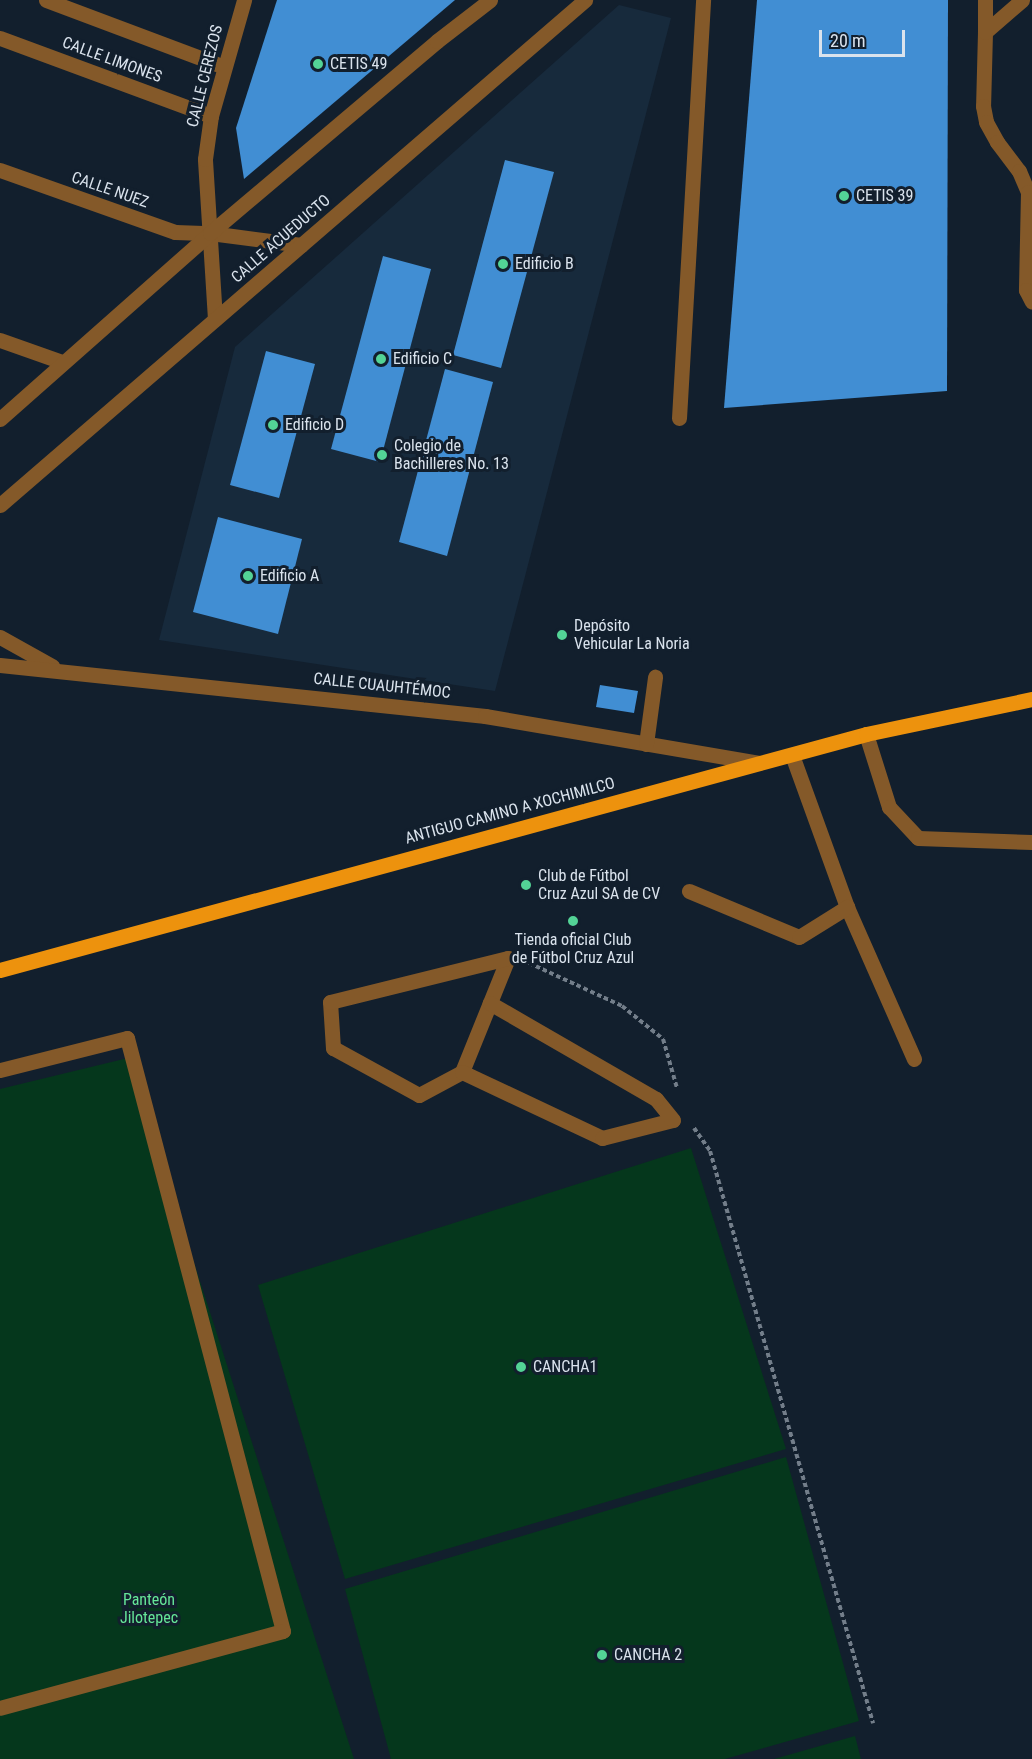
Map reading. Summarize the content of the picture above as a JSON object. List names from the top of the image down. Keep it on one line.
{"streets":{"main road":["ANTIGUO CAMINO A XOCHIMILCO"],"street":["CALLE LIMONES","CALLE CEREZOS","CALLE NUEZ","CALLE ACUEDUCTO","CALLE CUAUHTÉMOC"]},"crossings":[["CALLE LIMONES","CALLE CEREZOS"],["CALLE CEREZOS","CALLE NUEZ"],["CALLE CEREZOS","CALLE ACUEDUCTO"],["CALLE NUEZ","CALLE ACUEDUCTO"],["CALLE CUAUHTÉMOC","ANTIGUO CAMINO A XOCHIMILCO"]],"parks":["Panteón Jilotepec"],"places":["CETIS 49","CETIS 39","Edificio B","Edificio C","Edificio D","Colegio de Bachilleres No. 13","Edificio A","Depósito Vehicular La Noria","Club de Fútbol Cruz Azul SA de CV","Tienda oficial Club de Fútbol Cruz Azul","CANCHA1","CANCHA 2"],"scale_bar":"20 m"}
